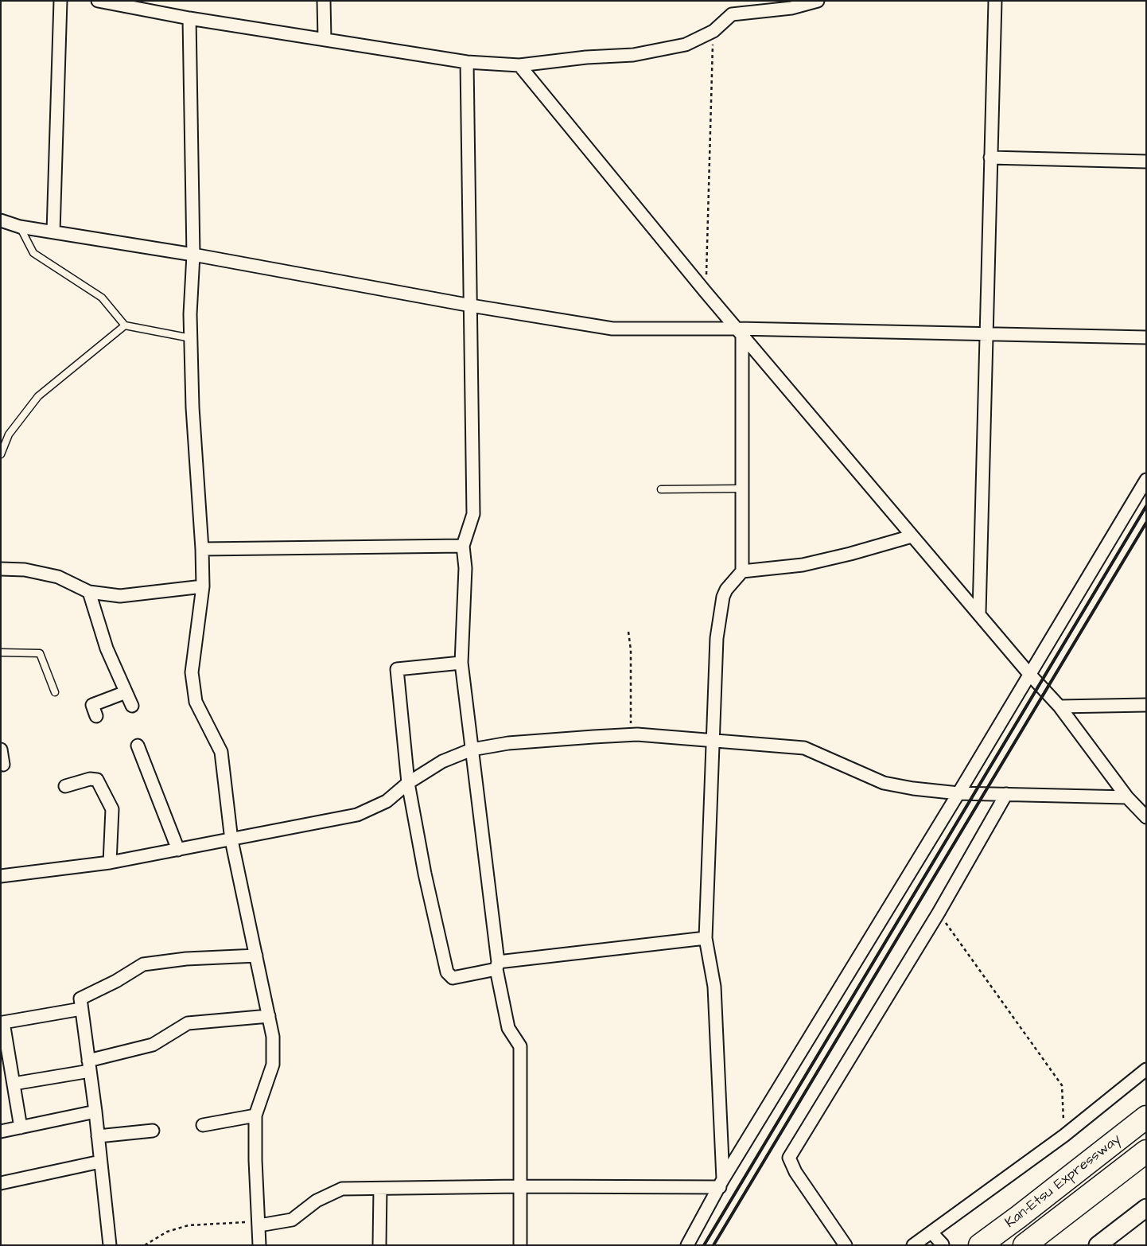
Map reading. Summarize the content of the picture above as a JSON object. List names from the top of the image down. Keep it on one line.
{"streets":{"highway":["Kan-Etsu Expressway"]}}
